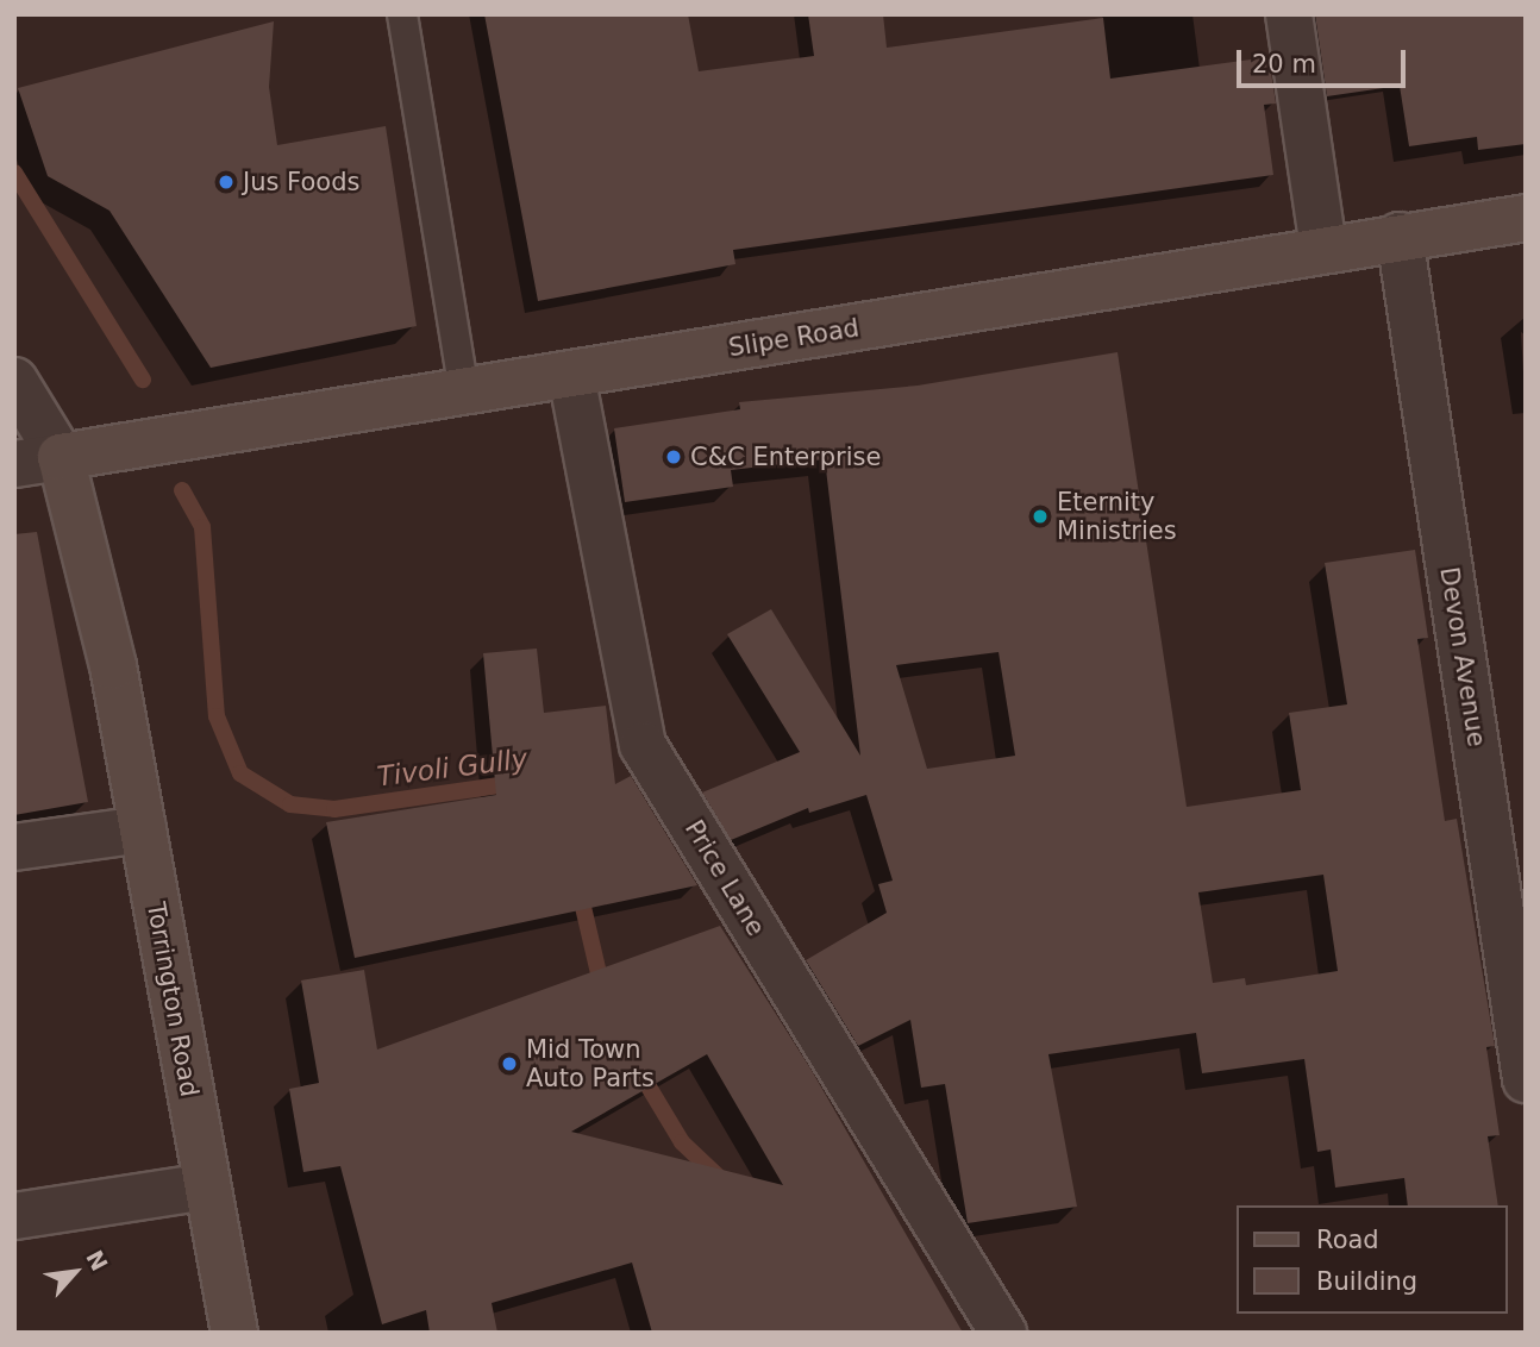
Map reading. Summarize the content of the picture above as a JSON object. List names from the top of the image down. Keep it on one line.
{"streets":{"main road":["Slipe Road","Torrington Road"],"street":["Devon Avenue","Price Lane"]},"crossings":[["Slipe Road","Devon Avenue"],["Slipe Road","Price Lane"],["Slipe Road","Torrington Road"]],"water":["Tivoli Gully"],"places":["Jus Foods","C&C Enterprise","Eternity Ministries","Mid Town Auto Parts"],"legend":["Road","Building"],"scale_bar":"20 m","north":"top right"}
